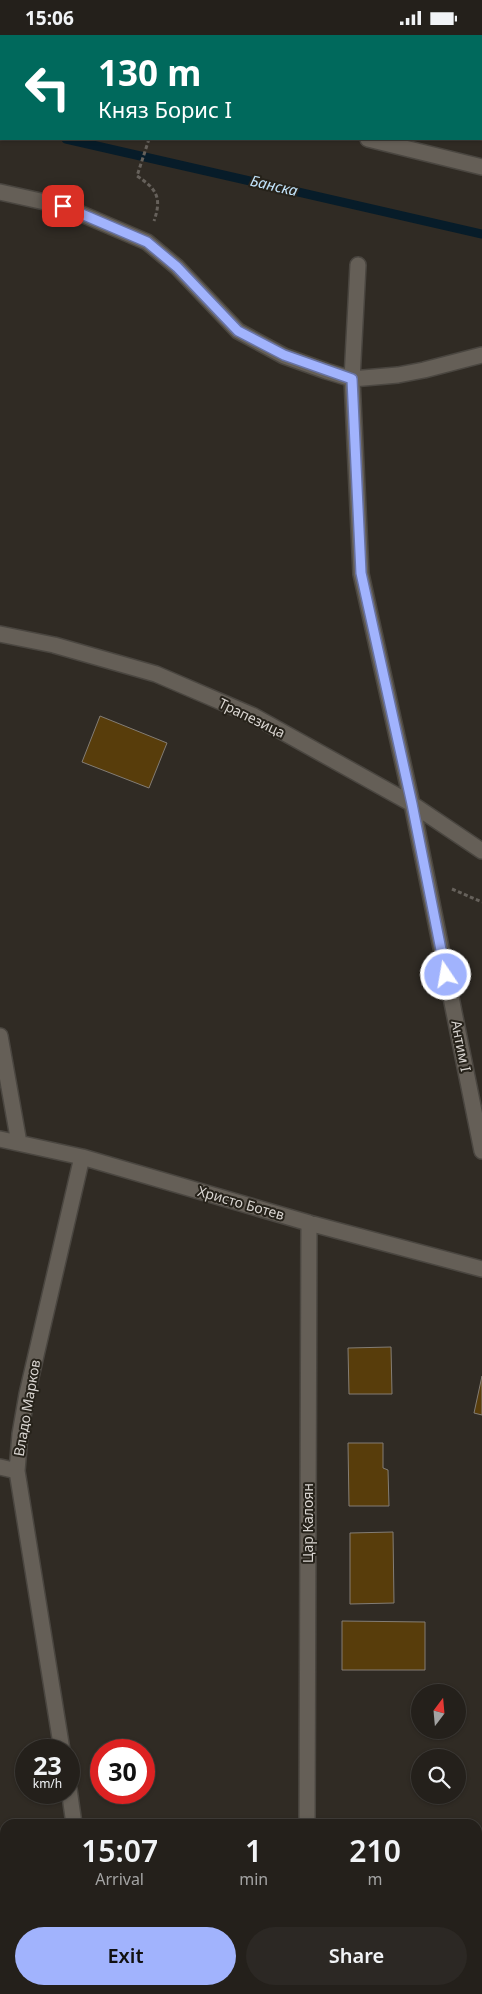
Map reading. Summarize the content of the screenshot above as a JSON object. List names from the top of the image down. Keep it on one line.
{"streets":{"street":["Трапезица","Антим I","Христо Ботев","Владо Марков","Цар Калоян"]},"crossings":[["Трапезица","Антим I"],["Христо Ботев","Владо Марков"],["Христо Ботев","Цар Калоян"]],"water":["Банска"],"north":"top","page":{"status":"15:06","turn":["130 m","Княз Борис I"],"speed":"23 km/h","limit":"30","eta":["15:07","Arrival","1","min","210","m"],"buttons":["Exit","Share"]}}
